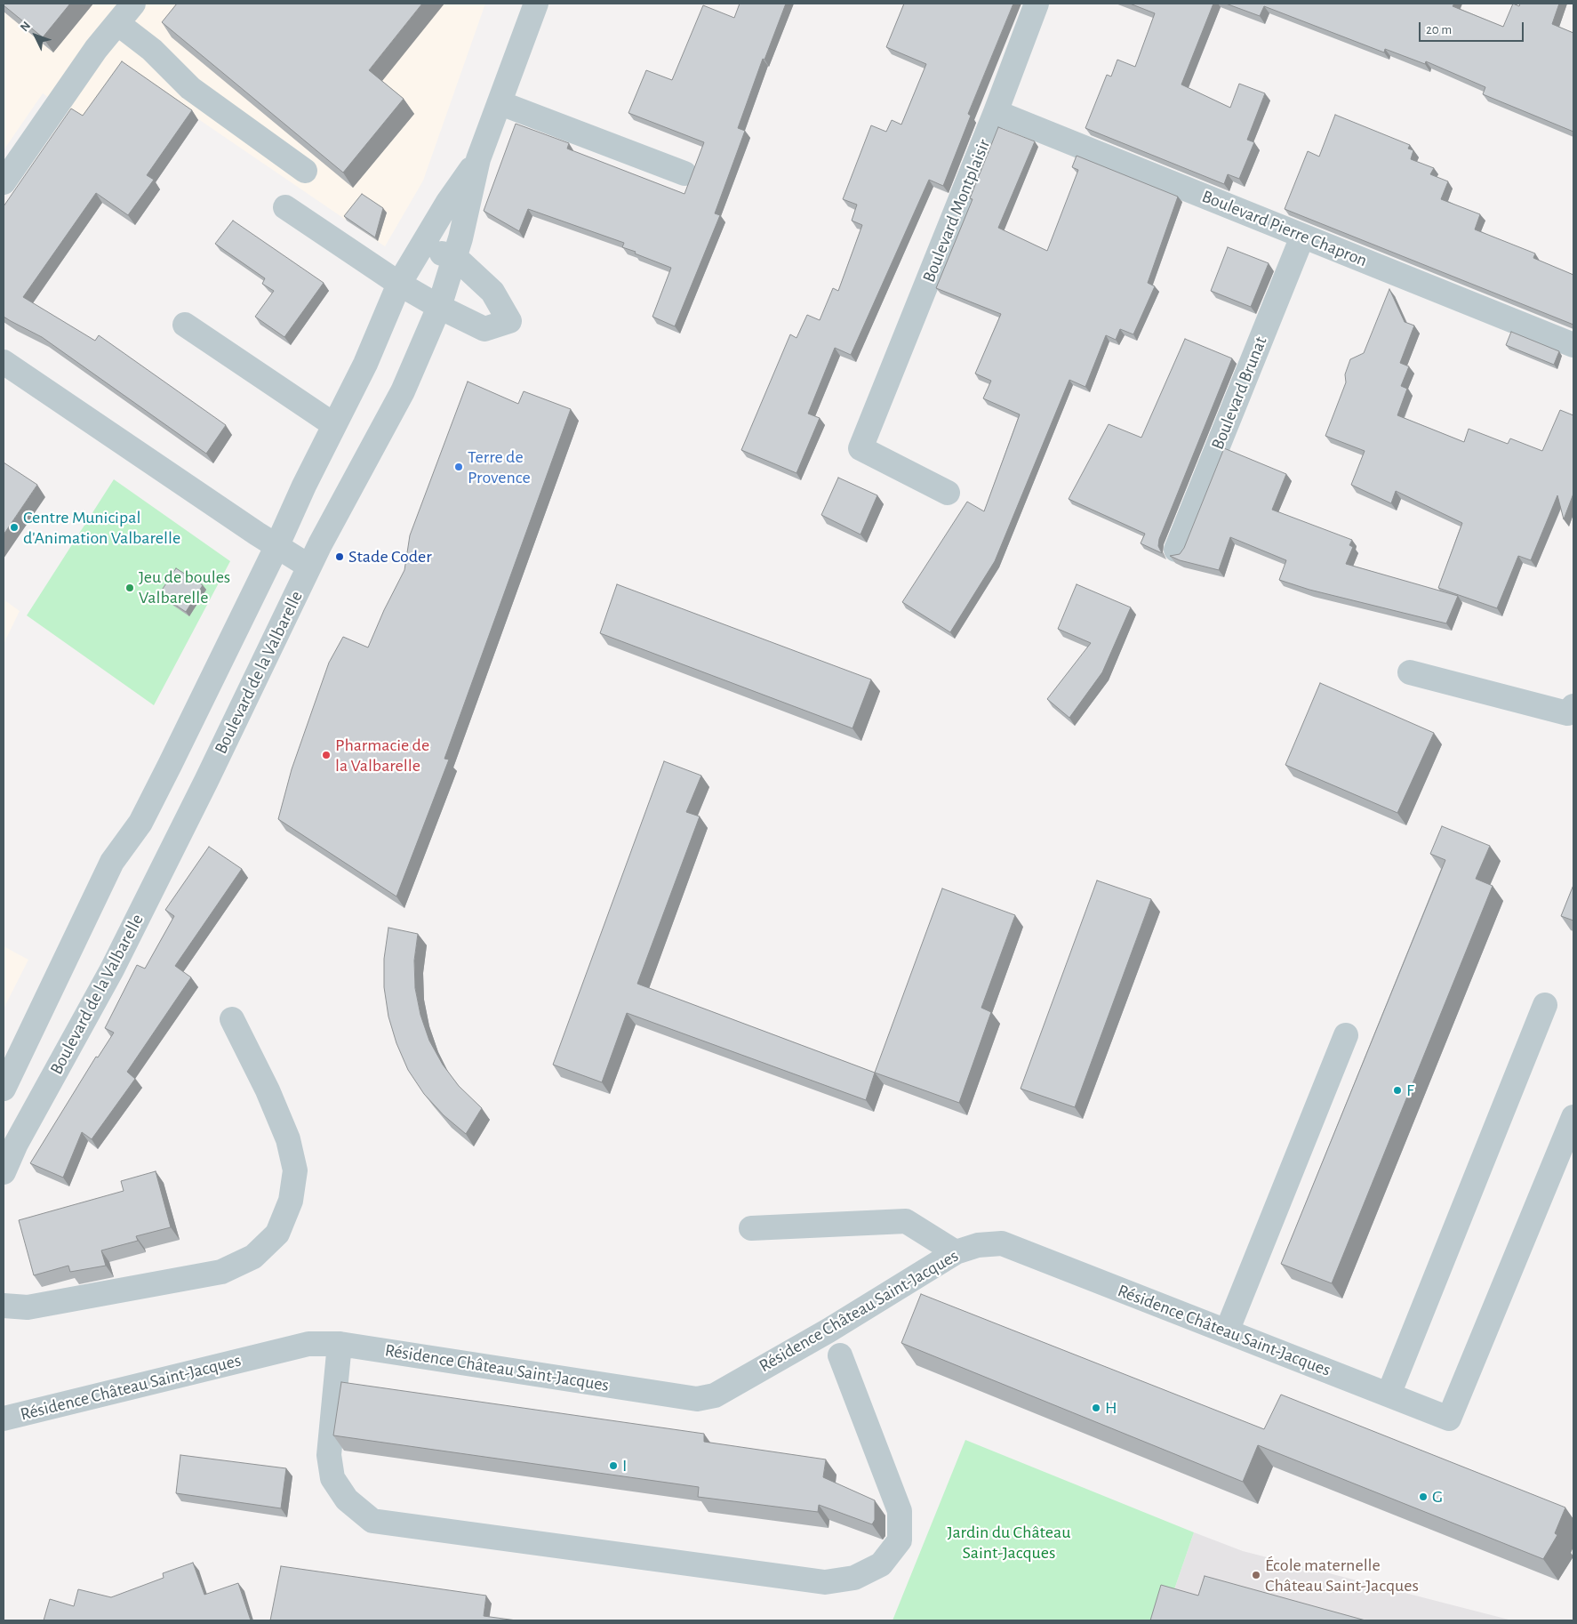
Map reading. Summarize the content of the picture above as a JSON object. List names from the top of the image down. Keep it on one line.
{"streets":{"street":["Boulevard Montplaisir","Boulevard Pierre Chapron","Boulevard Brunat","Boulevard de la Valbarelle","Résidence Château Saint-Jacques"]},"crossings":[["Boulevard Montplaisir","Boulevard Pierre Chapron"],["Boulevard Pierre Chapron","Boulevard Brunat"]],"parks":["Jardin du Château Saint-Jacques"],"places":["Terre de Provence","Centre Municipal d'Animation Valbarelle","Stade Coder","Jeu de boules Valbarelle","Pharmacie de la Valbarelle","F","H","I","G","École maternelle Château Saint-Jacques"],"scale_bar":"20 m","north":"top left"}
